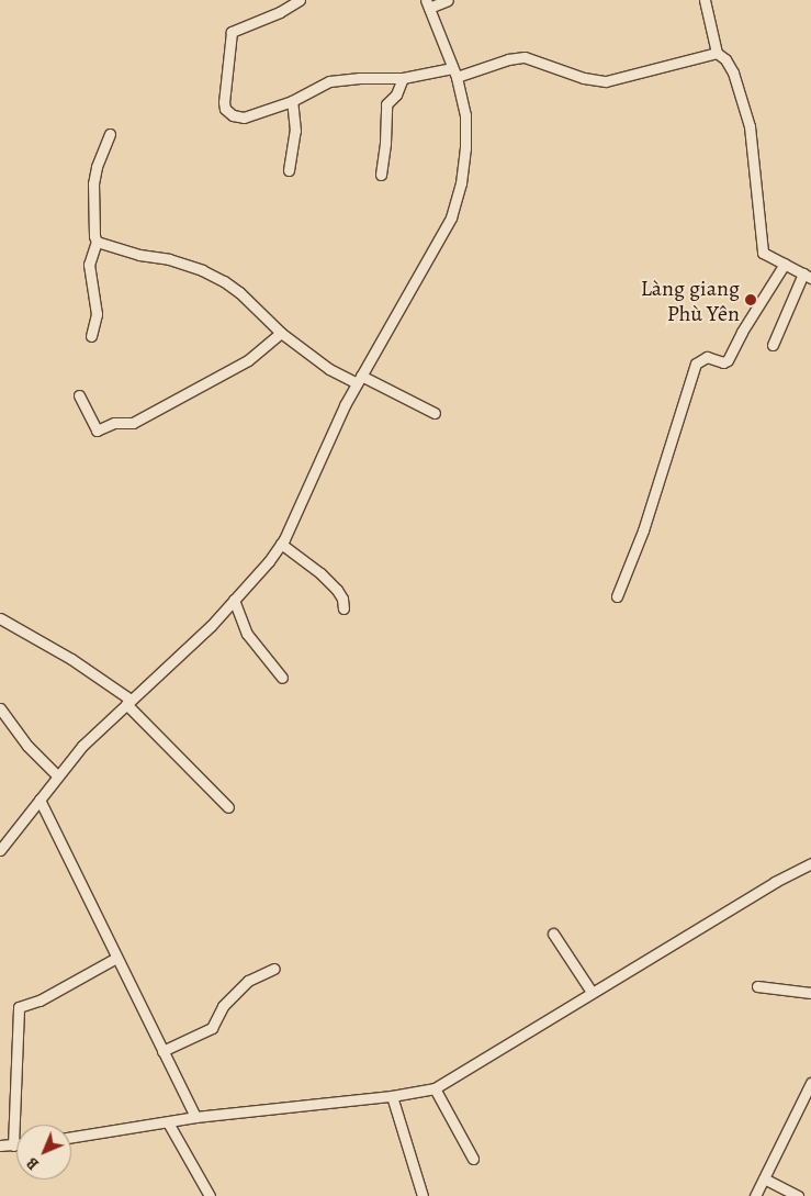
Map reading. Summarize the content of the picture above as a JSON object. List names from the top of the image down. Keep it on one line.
{"places":["Làng giang Phù Yên"],"north":"bottom left"}
